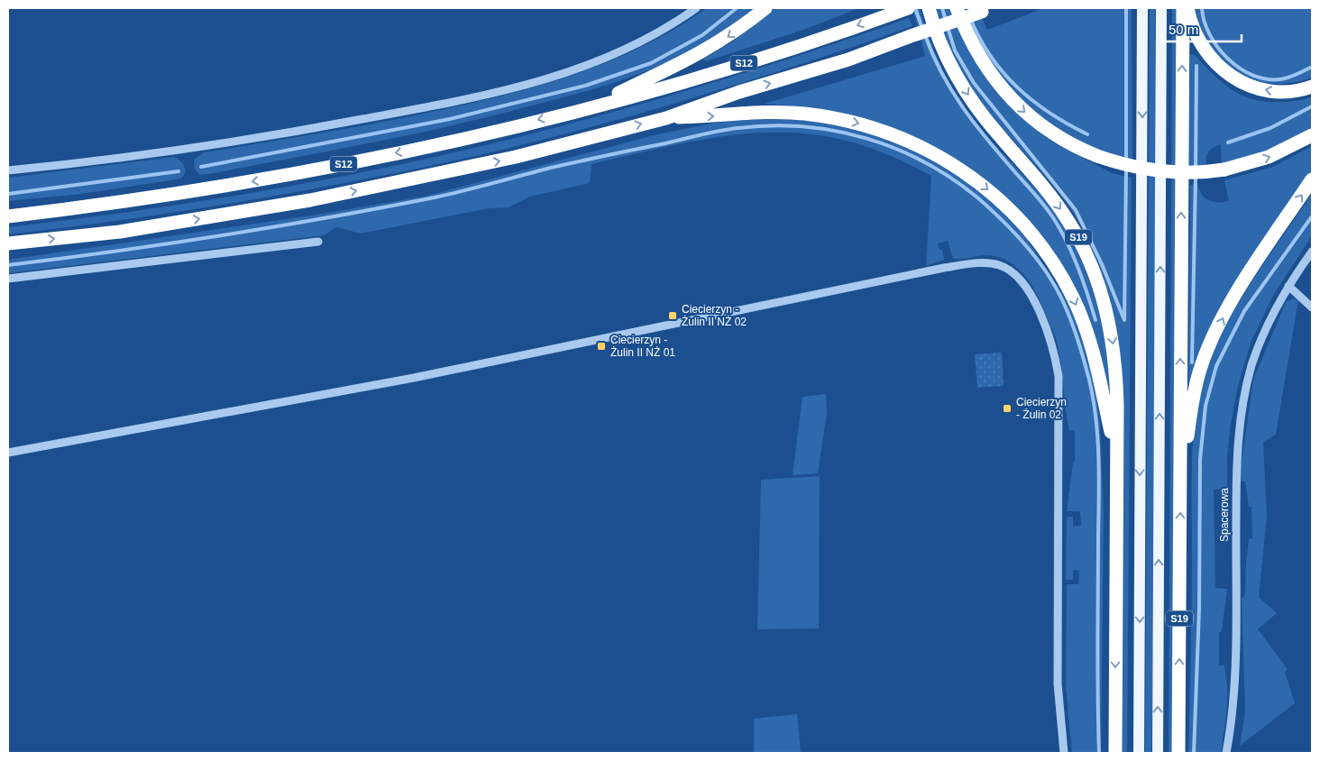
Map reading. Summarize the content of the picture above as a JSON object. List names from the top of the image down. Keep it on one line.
{"streets":{"highway":["S12","S19"],"street":["Spacerowa"]},"places":{"transit":["Ciecierzyn - Żulin II NŻ 02","Ciecierzyn - Żulin II NŻ 01","Ciecierzyn - Żulin 02"]},"scale_bar":"50 m"}
